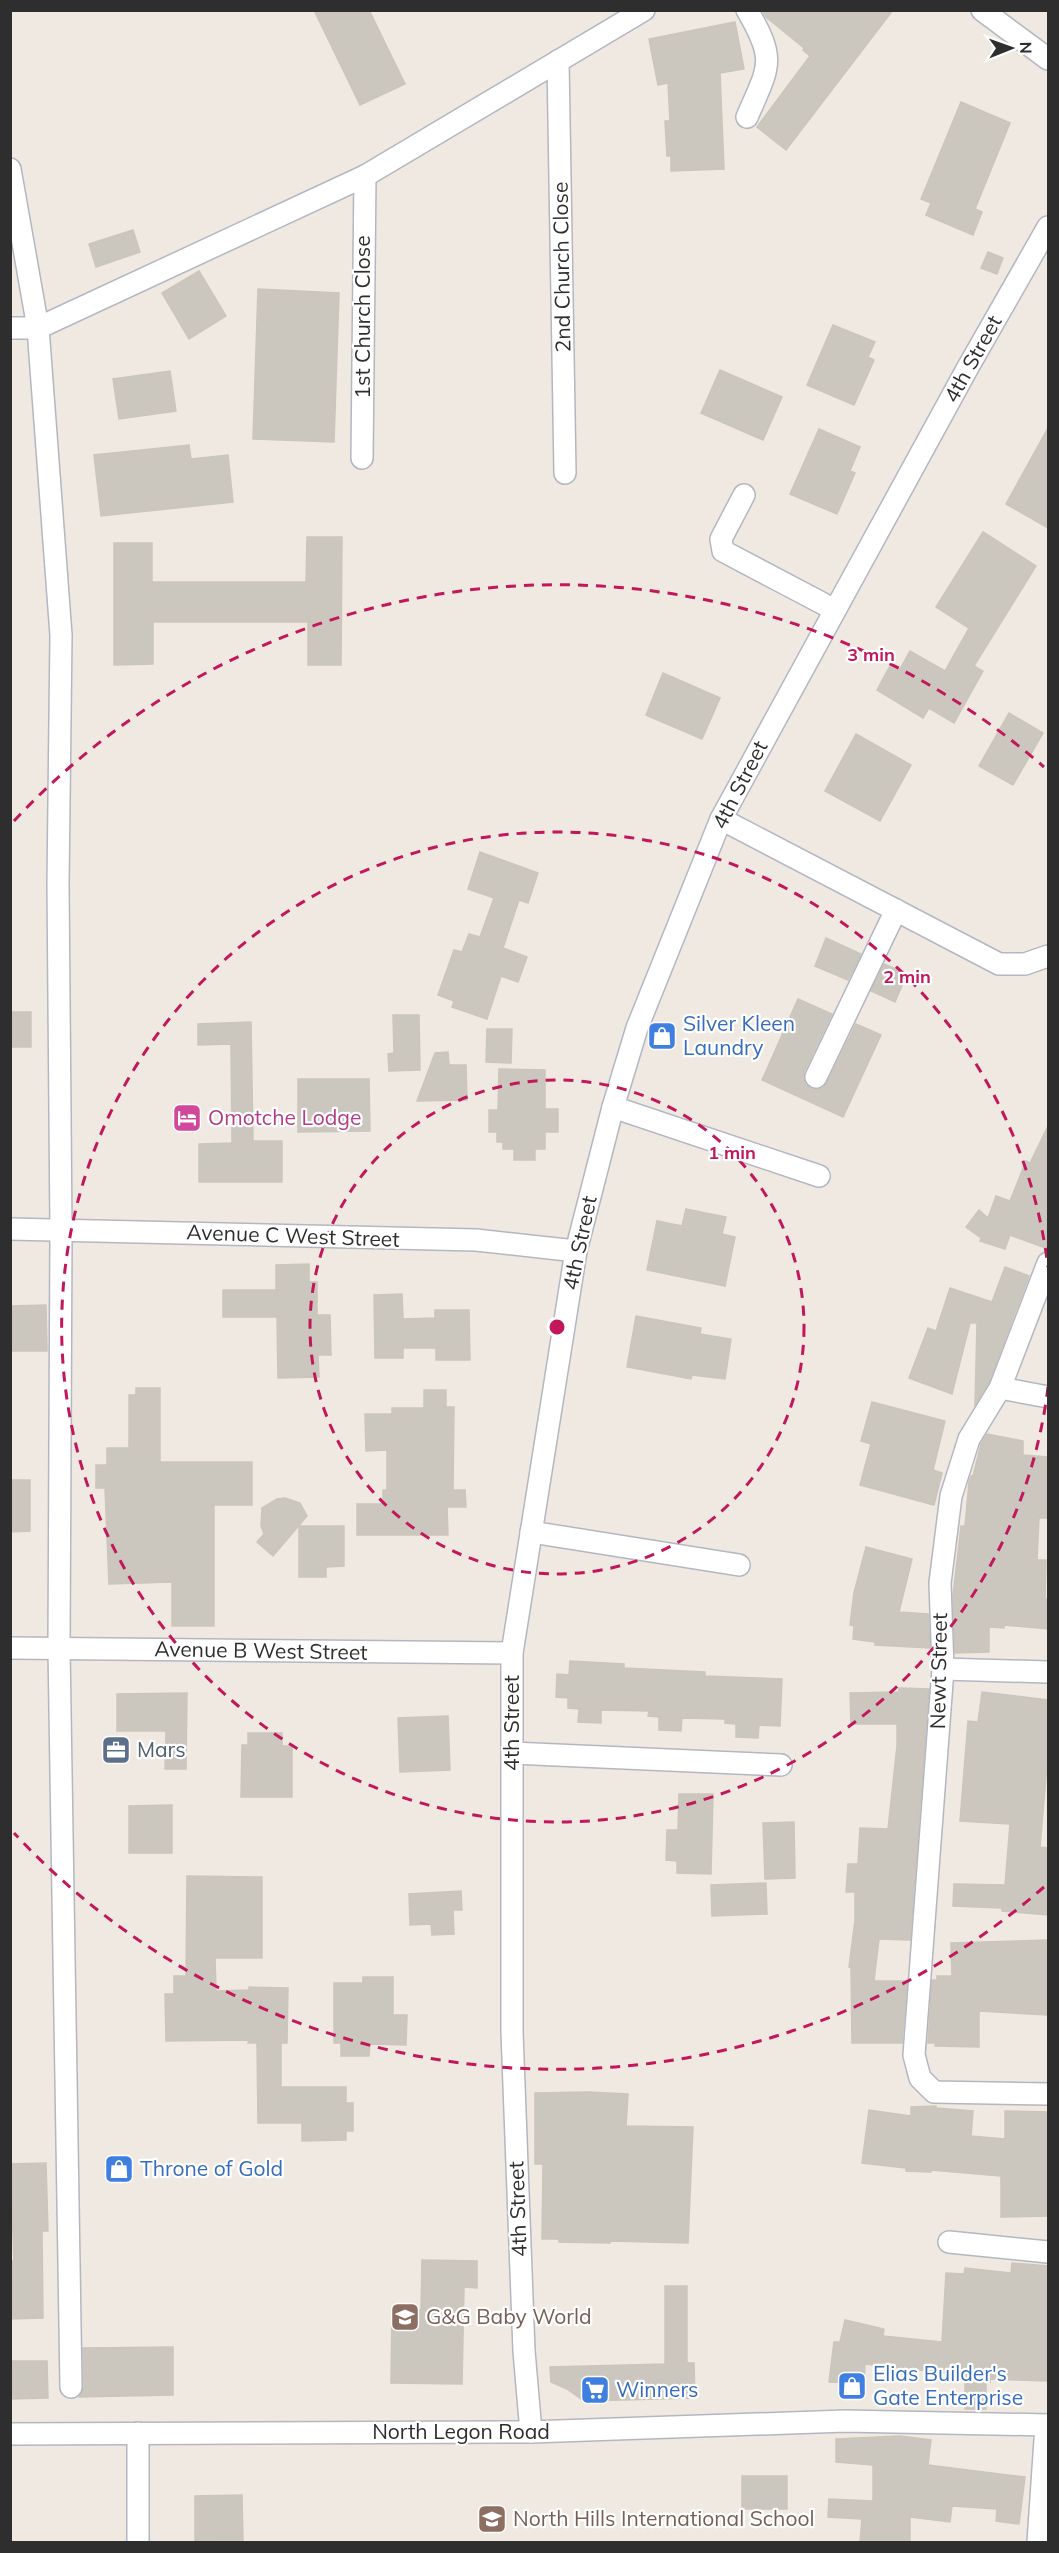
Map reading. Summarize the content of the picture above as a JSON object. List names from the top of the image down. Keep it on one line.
{"streets":{"street":["2nd Church Close","1st Church Close","4th Street","Avenue C West Street","Avenue B West Street","Newt Street","North Legon Road"]},"crossings":[["4th Street","Avenue C West Street"],["4th Street","Avenue B West Street"],["4th Street","North Legon Road"]],"places":{"shop":["Silver Kleen Laundry","Throne of Gold","Elias Builder's Gate Enterprise"],"hotel":["Omotche Lodge"],"office":["Mars"],"school or university":["G&G Baby World","North Hills International School"],"supermarket":["Winners"]},"north":"right","rings":["3 min","2 min","1 min"]}
